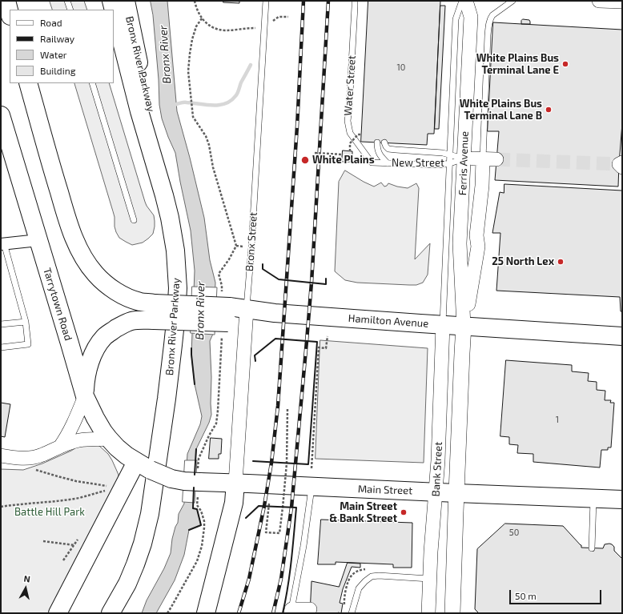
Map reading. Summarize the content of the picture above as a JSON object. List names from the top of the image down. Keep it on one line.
{"streets":{"main road":["Bronx River Parkway","Tarrytown Road","Hamilton Avenue","Bank Street","Main Street"],"street":["New Street","Ferris Avenue","Bronx Street"],"lane":["Water Street"]},"crossings":[["Water Street","New Street"],["New Street","Ferris Avenue"],["Ferris Avenue","Hamilton Avenue"],["Ferris Avenue","Bank Street"],["Bronx Street","Hamilton Avenue"],["Bronx Street","Main Street"],["Tarrytown Road","Main Street"],["Hamilton Avenue","Bank Street"],["Bank Street","Main Street"]],"water":["Bronx River"],"parks":["Battle Hill Park"],"places":["White Plains Bus Terminal Lane E","White Plains Bus Terminal Lane B","White Plains","25 North Lex","Main Street & Bank Street"],"house_numbers":["10","1","50"],"legend":["Road","Railway","Water","Building"],"scale_bar":"50 m","north":"top"}
